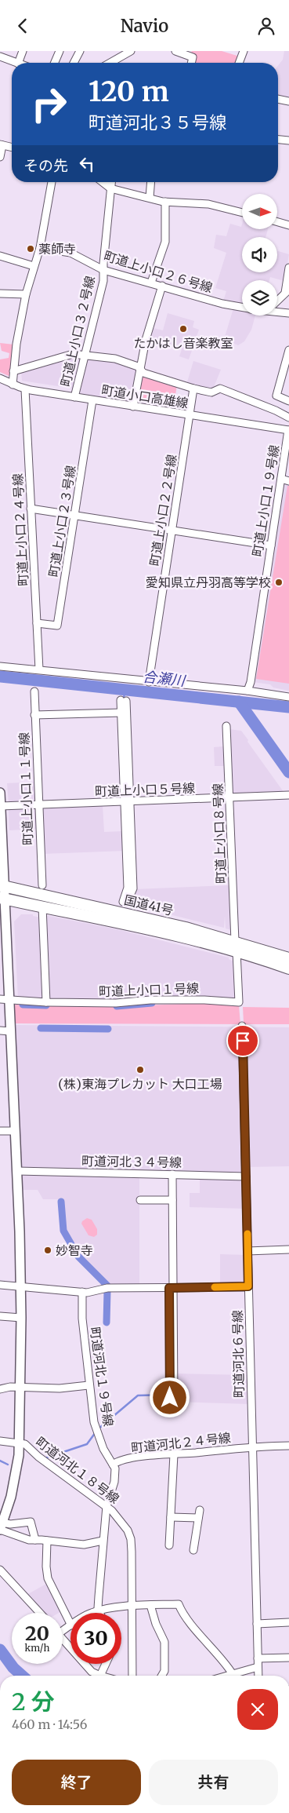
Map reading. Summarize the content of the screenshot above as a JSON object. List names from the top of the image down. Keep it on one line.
{"streets":{"highway":["国道41号"],"street":["町道上小口２６号線","町道上小口３２号線","町道小口高雄線","町道上小口１９号線","町道上小口２２号線","町道上小口２３号線","町道上小口２４号線","町道上小口１１号線","町道上小口５号線","町道上小口８号線","町道上小口１号線","町道河北３４号線","町道河北６号線","町道河北１９号線","町道河北２４号線","町道河北１８号線"]},"crossings":[["町道上小口２６号線","町道上小口３２号線"],["町道上小口３２号線","町道小口高雄線"],["町道小口高雄線","町道上小口１９号線"],["町道小口高雄線","町道上小口２２号線"],["町道小口高雄線","町道上小口２３号線"],["町道小口高雄線","町道上小口２４号線"],["町道上小口２３号線","町道上小口２４号線"],["町道上小口１１号線","町道上小口５号線"],["町道上小口５号線","町道上小口８号線"],["町道上小口８号線","国道41号"],["町道上小口８号線","町道上小口１号線"],["国道41号","町道上小口１号線"],["町道河北３４号線","町道河北６号線"],["町道河北６号線","町道河北２４号線"],["町道河北１９号線","町道河北２４号線"],["町道河北１９号線","町道河北１８号線"]],"water":["合瀬川"],"places":["薬師寺","たかはし音楽教室","愛知県立丹羽高等学校","(株)東海プレカット 大口工場","妙智寺"],"north":"right","page":{"header":"Navio","turn":["120 m","町道河北３５号線"],"then":"その先","speed":"20 km/h","limit":"30","heading":["2 分","460 m · 14:56"],"buttons":["終了","共有"]}}
